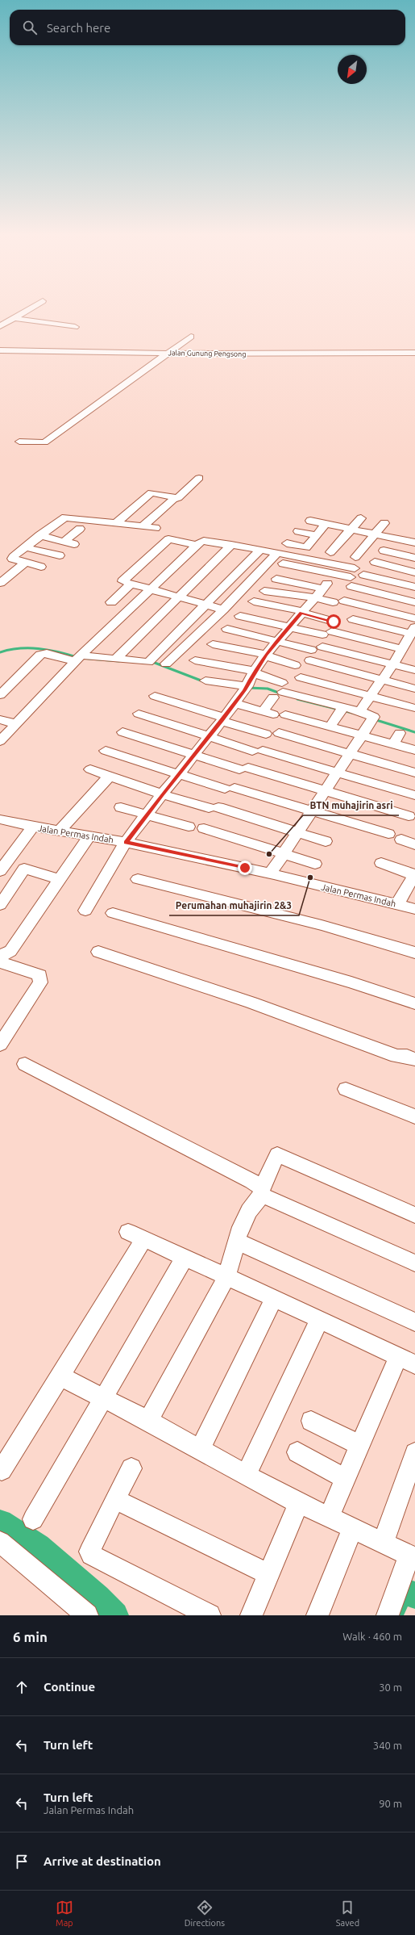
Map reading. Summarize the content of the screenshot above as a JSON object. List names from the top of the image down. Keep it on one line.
{"streets":{"street":["Jalan Gunung Pengsong","Jalan Permas Indah"]},"places":["BTN muhajirin asri","Perumahan muhajirin 2&3"],"north":"bottom left","page":{"search":"Search here","heading":["6 min","Walk · 460 m"],"list":[["Continue","30 m"],["Turn left","340 m"],["Turn left","Jalan Permas Indah","90 m"],"Arrive at destination"],"nav":["Map","Directions","Saved"]}}
